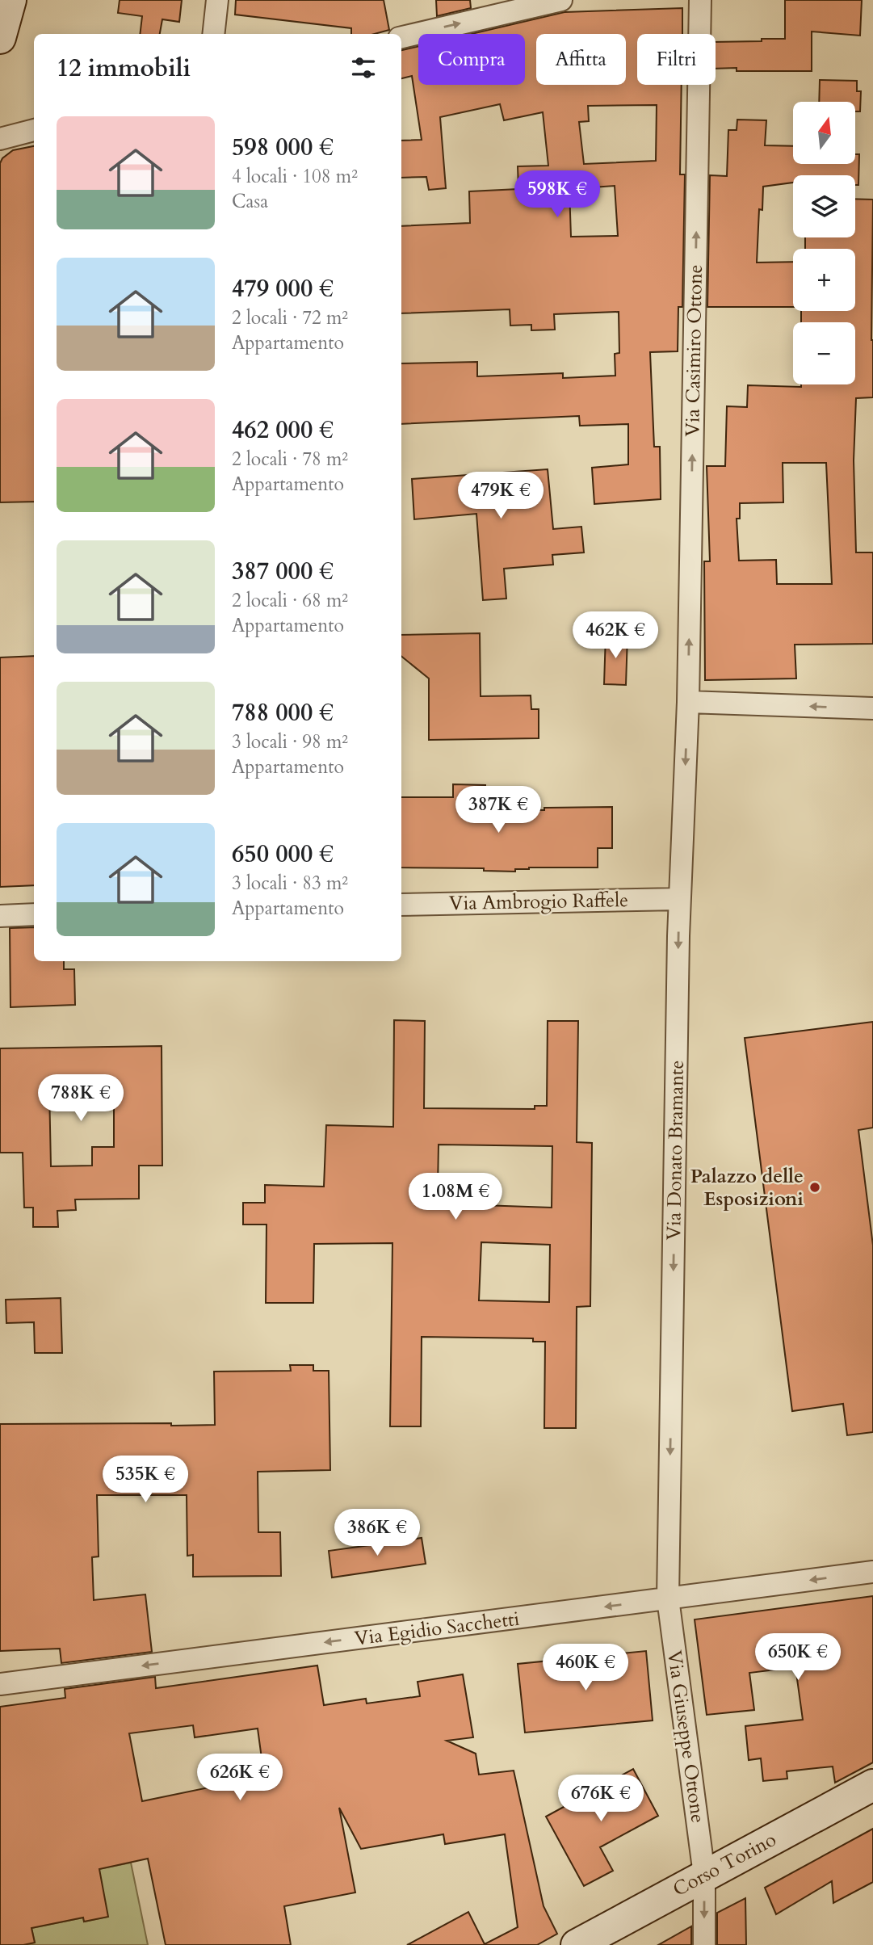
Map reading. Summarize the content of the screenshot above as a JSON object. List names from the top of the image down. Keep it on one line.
{"streets":{"main road":["Corso Torino"],"street":["Via Casimiro Ottone","Via Ambrogio Raffele","Via Donato Bramante","Via Egidio Sacchetti","Via Giuseppe Ottone"]},"crossings":[["Via Casimiro Ottone","Via Donato Bramante"],["Via Ambrogio Raffele","Via Donato Bramante"],["Via Donato Bramante","Via Egidio Sacchetti"],["Via Donato Bramante","Via Giuseppe Ottone"],["Via Egidio Sacchetti","Via Giuseppe Ottone"],["Via Giuseppe Ottone","Corso Torino"]],"one_way":["Via Casimiro Ottone","Via Donato Bramante","Via Egidio Sacchetti"],"places":["Palazzo delle Esposizioni"],"north":"top","page":{"chip":["Compra","Affitta","Filtri"],"heading":"12 immobili","map_buttons":["+","−"],"list":[{"name":"598 000 €","note":"4 locali · 108 m² · Casa"},{"name":"479 000 €","note":"2 locali · 72 m² · Appartamento"},{"name":"462 000 €","note":"2 locali · 78 m² · Appartamento"},{"name":"387 000 €","note":"2 locali · 68 m² · Appartamento"},{"name":"788 000 €","note":"3 locali · 98 m² · Appartamento"},{"name":"650 000 €","note":"3 locali · 83 m² · Appartamento"}],"price":["598K €","479K €","462K €","387K €","788K €","1.08M €","535K €","386K €","650K €","460K €","626K €","676K €"]}}
